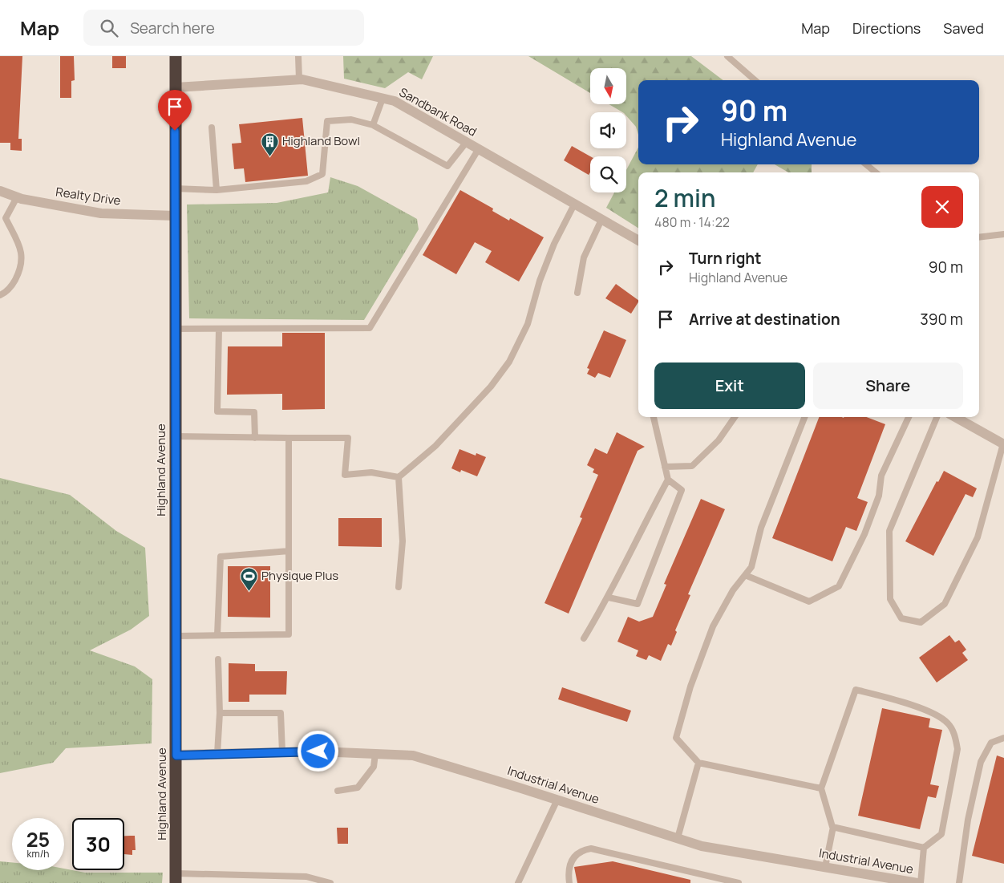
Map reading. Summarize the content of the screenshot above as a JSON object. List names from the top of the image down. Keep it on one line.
{"streets":{"highway":["Highland Avenue"],"street":["Sandbank Road","Realty Drive","Industrial Avenue"]},"crossings":[["Sandbank Road","Highland Avenue"],["Realty Drive","Highland Avenue"],["Highland Avenue","Industrial Avenue"]],"places":{"building":["Highland Bowl"],"sports":["Physique Plus"]},"north":"bottom","page":{"header":"Map","search":"Search here","nav":["Map","Directions","Saved"],"turn":["90 m","Highland Avenue"],"heading":["2 min","480 m · 14:22"],"list":[{"name":"Turn right","note":"Highland Avenue","value":"90 m"},{"name":"Arrive at destination","value":"390 m"}],"buttons":["Exit","Share"],"speed":"25 km/h","limit":"30"}}
